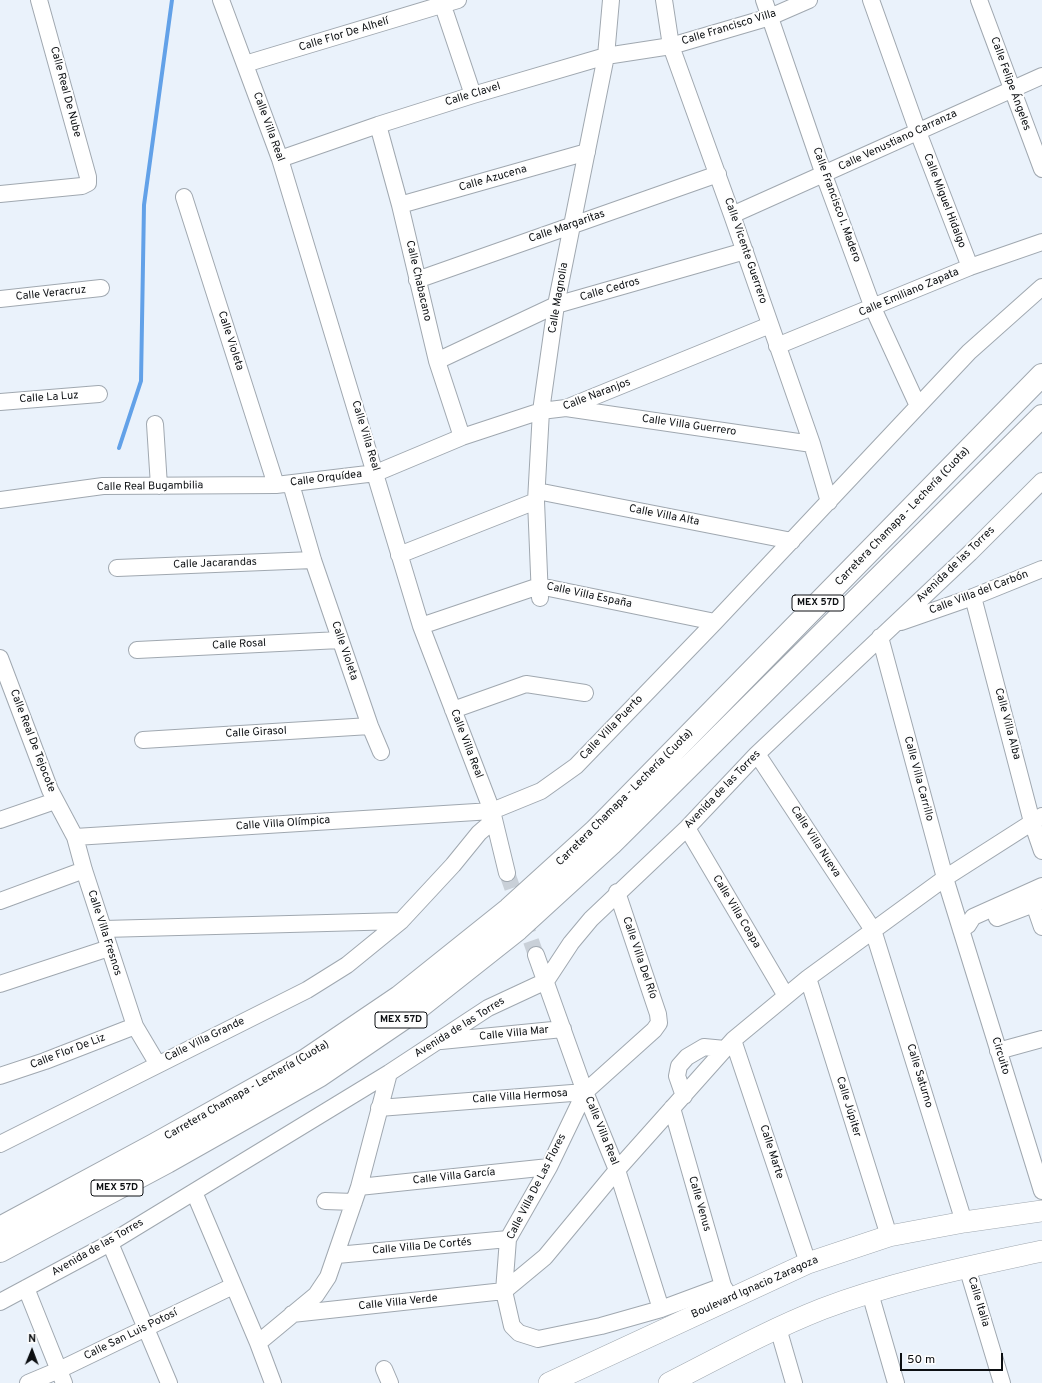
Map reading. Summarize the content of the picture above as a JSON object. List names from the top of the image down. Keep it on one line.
{"streets":{"highway":["Carretera Chamapa - Lechería (Cuota)","MEX 57D"],"main road":["Boulevard Ignacio Zaragoza"],"street":["Calle Francisco Villa","Calle Flor De Alhelí","Calle Felipe Ángeles","Calle Real De Nube","Calle Clavel","Calle Villa Real","Calle Venustiano Carranza","Calle Azucena","Calle Miguel Hidalgo","Calle Francisco I. Madero","Calle Margaritas","Calle Vicente Guerrero","Calle Chabacano","Calle Cedros","Calle Emiliano Zapata","Calle Veracruz","Calle Magnolia","Calle Violeta","Calle Naranjos","Calle La Luz","Calle Villa Guerrero","Calle Orquídea","Calle Real Bugambilia","Calle Villa Alta","Calle Jacarandas","Avenida de las Torres","Calle Villa del Carbón","Calle Villa España","Calle Rosal","Calle Villa Alba","Calle Villa Puerto","Calle Girasol","Calle Real De Tejocote","Calle Villa Carrillo","Calle Villa Olímpica","Calle Villa Nueva","Calle Villa Coapa","Calle Villa Fresnos","Calle Villa Del Río","Calle Villa Mar","Calle Villa Grande","Calle Flor De Liz","Circuito","Calle Saturno","Calle Villa Hermosa","Calle Júpiter","Calle Marte","Calle Villa García","Calle Villa De Las Flores","Calle Venus","Calle Villa De Cortés","Calle Italia","Calle Villa Verde","Calle San Luis Potosí"]},"crossings":[["Calle Francisco Villa","Calle Clavel"],["Calle Francisco Villa","Calle Francisco I. Madero"],["Calle Francisco Villa","Calle Vicente Guerrero"],["Calle Flor De Alhelí","Calle Villa Real"],["Calle Felipe Ángeles","Calle Venustiano Carranza"],["Calle Clavel","Calle Villa Real"],["Calle Clavel","Calle Vicente Guerrero"],["Calle Clavel","Calle Chabacano"],["Calle Clavel","Calle Magnolia"],["Calle Villa Real","Calle Naranjos"],["Calle Villa Real","Calle Orquídea"],["Calle Villa Real","Avenida de las Torres"],["Calle Villa Real","Calle Villa España"],["Calle Villa Real","Calle Villa Puerto"],["Calle Villa Real","Calle Villa Olímpica"],["Calle Villa Real","Calle Villa Del Río"],["Calle Villa Real","Calle Villa Mar"],["Calle Villa Real","Calle Villa Grande"],["Calle Villa Real","Calle Villa Hermosa"],["Calle Villa Real","Calle Villa De Las Flores"],["Calle Venustiano Carranza","Calle Miguel Hidalgo"],["Calle Venustiano Carranza","Calle Francisco I. Madero"],["Calle Venustiano Carranza","Calle Vicente Guerrero"],["Calle Azucena","Calle Chabacano"],["Calle Azucena","Calle Magnolia"],["Calle Miguel Hidalgo","Calle Emiliano Zapata"],["Calle Francisco I. Madero","Calle Emiliano Zapata"],["Calle Francisco I. Madero","Calle Villa Puerto"],["Calle Margaritas","Calle Vicente Guerrero"],["Calle Margaritas","Calle Chabacano"],["Calle Margaritas","Calle Magnolia"],["Calle Vicente Guerrero","Calle Cedros"],["Calle Vicente Guerrero","Calle Emiliano Zapata"],["Calle Vicente Guerrero","Calle Naranjos"],["Calle Vicente Guerrero","Calle Villa Guerrero"],["Calle Vicente Guerrero","Calle Villa Puerto"],["Calle Chabacano","Calle Cedros"],["Calle Chabacano","Calle Naranjos"],["Calle Cedros","Calle Magnolia"],["Calle Magnolia","Calle Naranjos"],["Calle Magnolia","Calle Villa Alta"],["Calle Magnolia","Calle Villa España"],["Calle Violeta","Calle Orquídea"],["Calle Violeta","Calle Real Bugambilia"],["Calle Violeta","Calle Jacarandas"],["Calle Violeta","Calle Rosal"],["Calle Violeta","Calle Girasol"],["Calle Naranjos","Calle Villa Guerrero"],["Calle Naranjos","Calle Orquídea"],["Calle Orquídea","Calle Real Bugambilia"],["Calle Villa Alta","Calle Villa Puerto"],["Avenida de las Torres","Calle Villa del Carbón"],["Avenida de las Torres","Calle Villa Carrillo"],["Avenida de las Torres","Calle Villa Nueva"],["Avenida de las Torres","Calle Villa Coapa"],["Avenida de las Torres","Calle Villa Del Río"],["Avenida de las Torres","Calle Villa Mar"],["Calle Villa del Carbón","Calle Villa Alba"],["Calle Villa España","Calle Villa Puerto"],["Calle Villa Puerto","Calle Villa Olímpica"],["Calle Villa Puerto","Calle Villa Grande"],["Calle Real De Tejocote","Calle Villa Fresnos"],["Calle Villa Carrillo","Circuito"],["Calle Villa Olímpica","Calle Villa Fresnos"],["Calle Villa Olímpica","Calle Villa Grande"],["Calle Villa Nueva","Calle Saturno"],["Calle Villa Fresnos","Calle Villa Grande"],["Calle Villa Fresnos","Calle Flor De Liz"],["Calle Villa Del Río","Calle Villa Hermosa"],["Calle Villa Del Río","Calle Villa De Las Flores"],["Calle Saturno","Boulevard Ignacio Zaragoza"],["Calle Villa Hermosa","Calle Villa De Las Flores"],["Calle Júpiter","Boulevard Ignacio Zaragoza"],["Calle Marte","Boulevard Ignacio Zaragoza"],["Calle Villa García","Calle Villa De Las Flores"],["Calle Villa De Las Flores","Calle Venus"],["Calle Villa De Las Flores","Calle Villa De Cortés"],["Calle Villa De Las Flores","Boulevard Ignacio Zaragoza"],["Calle Villa De Las Flores","Calle Villa Verde"],["Calle Venus","Boulevard Ignacio Zaragoza"]],"scale_bar":"50 m","north":"top"}
